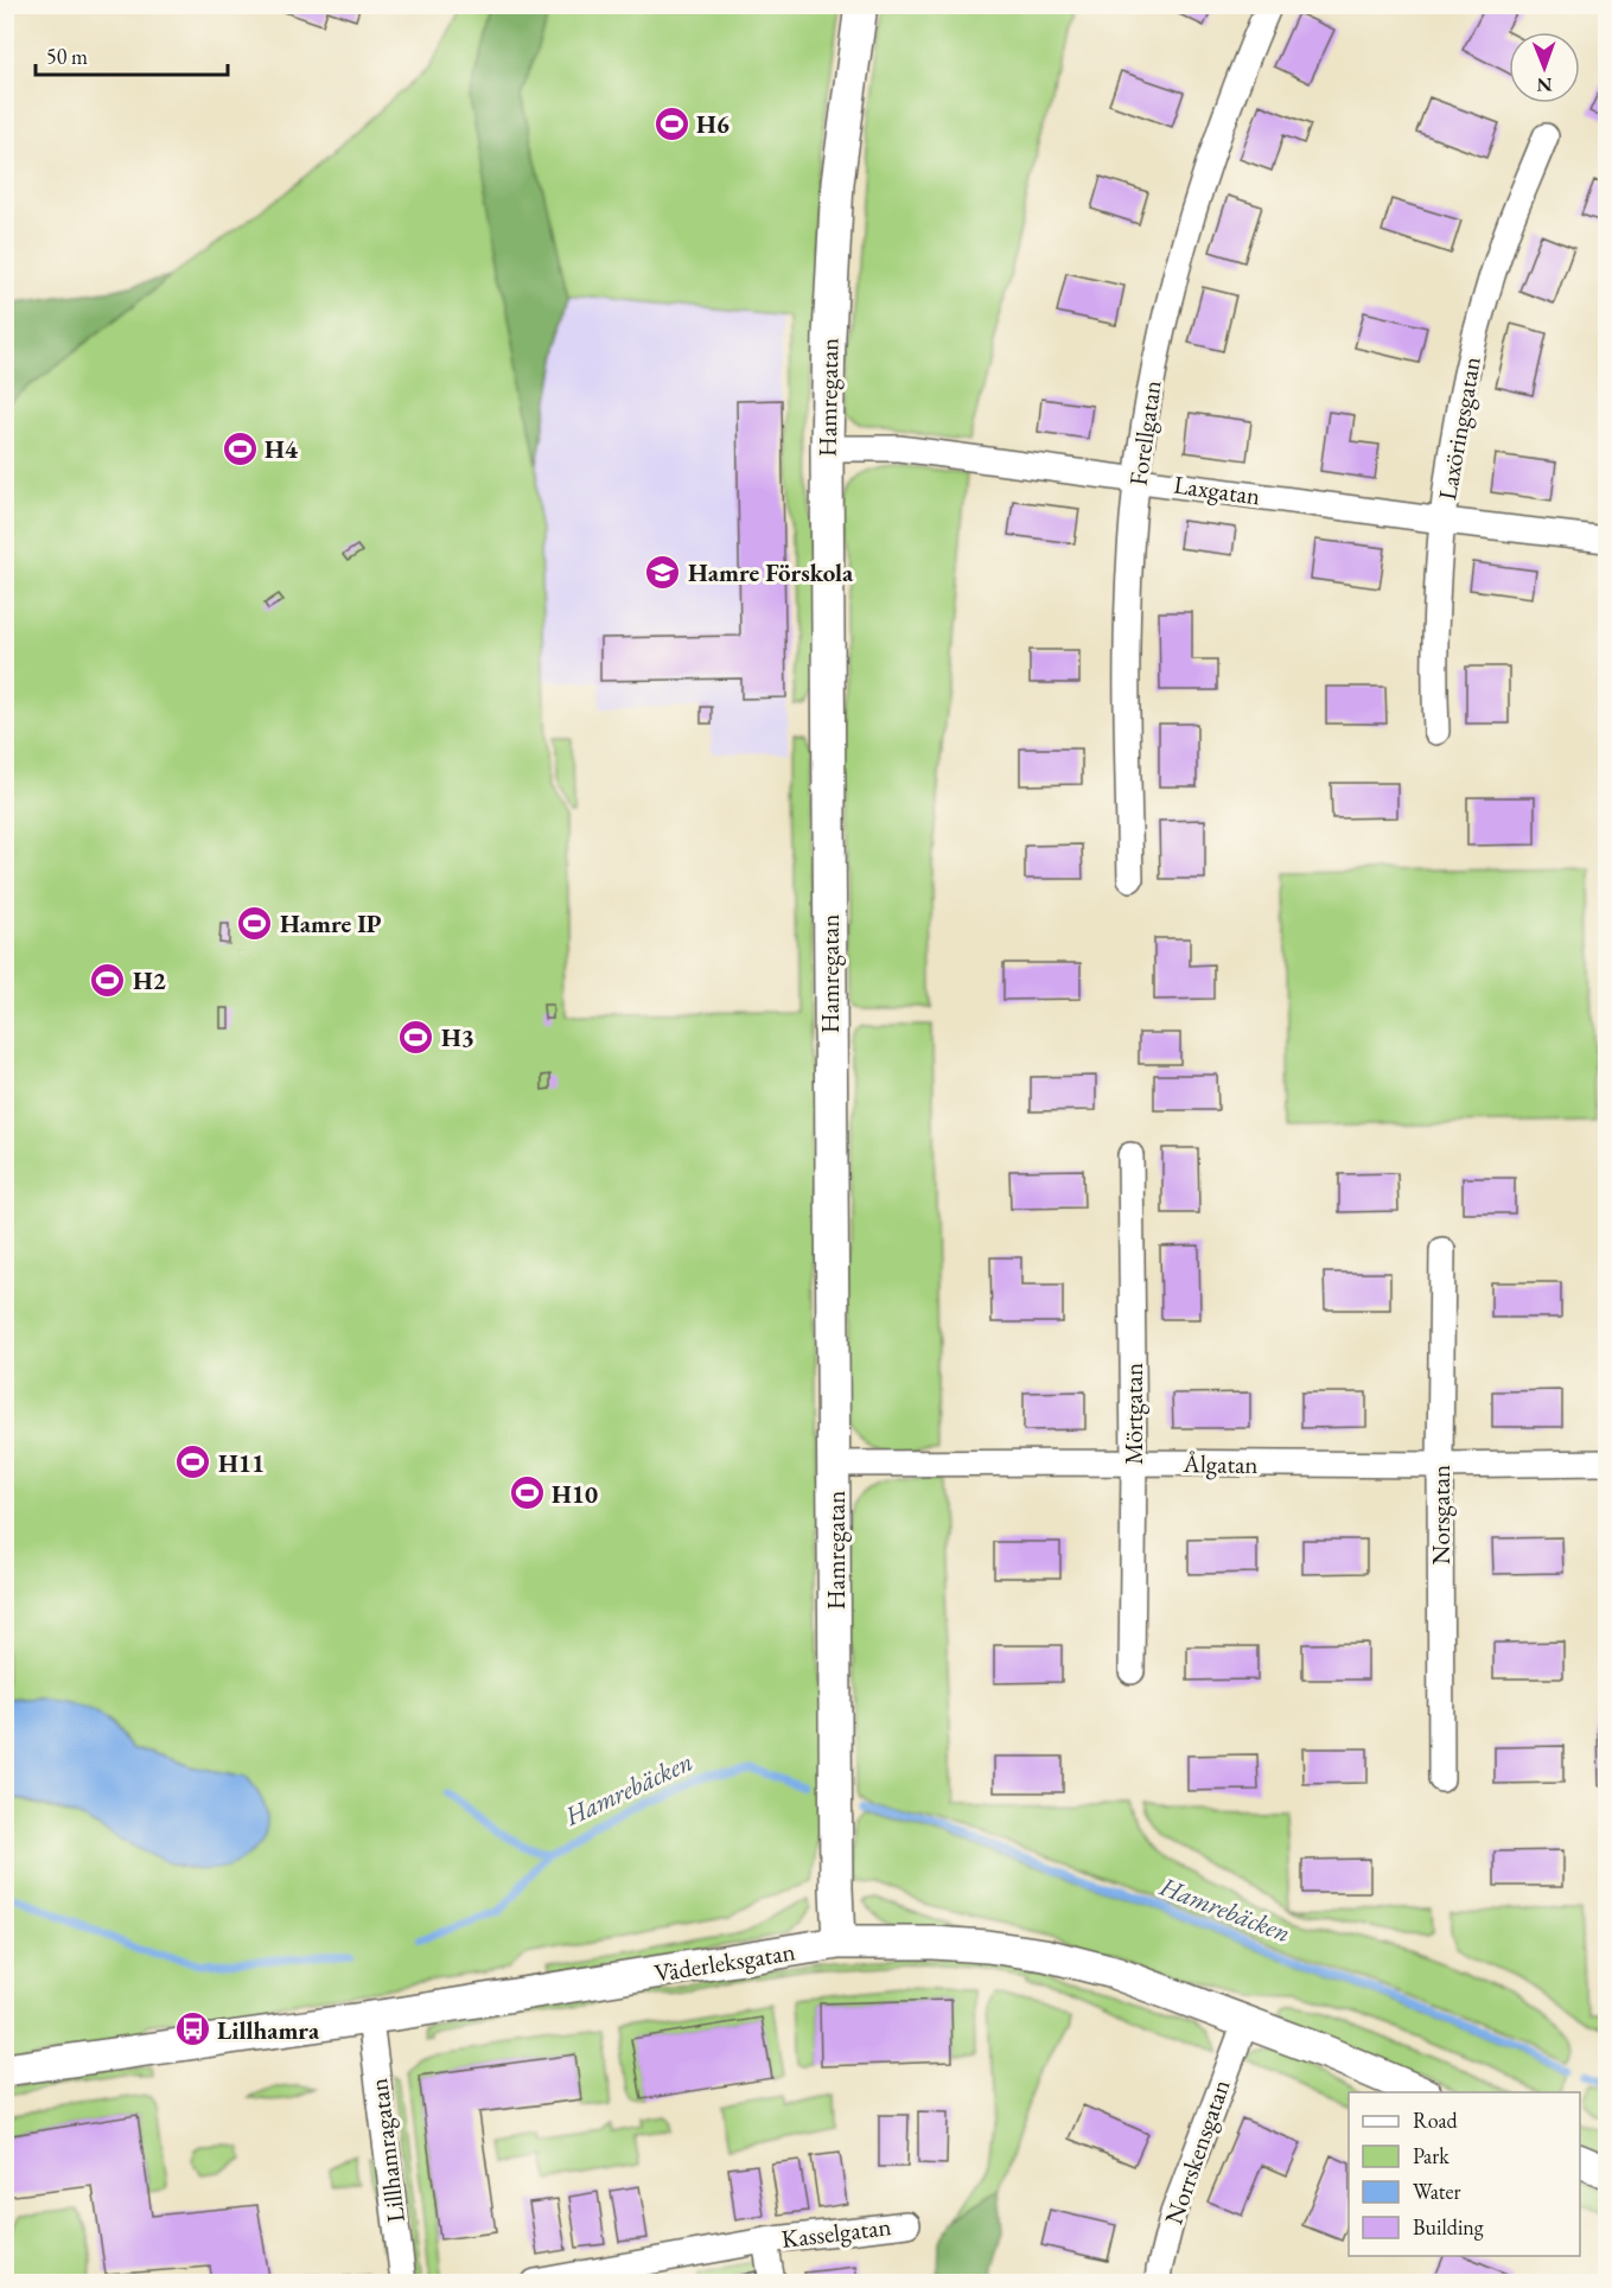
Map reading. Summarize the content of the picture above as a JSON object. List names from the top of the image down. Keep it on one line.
{"streets":{"street":["Hamregatan","Laxöringsgatan","Forellgatan","Laxgatan","Mörtgatan","Ålgatan","Norsgatan","Väderleksgatan","Lillhamragatan","Norrskensgatan","Kasselgatan"]},"crossings":[["Hamregatan","Laxgatan"],["Hamregatan","Ålgatan"],["Hamregatan","Väderleksgatan"],["Laxöringsgatan","Laxgatan"],["Forellgatan","Laxgatan"],["Mörtgatan","Ålgatan"],["Ålgatan","Norsgatan"],["Väderleksgatan","Lillhamragatan"],["Väderleksgatan","Norrskensgatan"]],"water":["Hamrebäcken"],"places":{"sports":["H6","H4","Hamre IP","H2","H3","H11","H10"],"school or university":["Hamre Förskola"],"bus stop":["Lillhamra"]},"legend":["Road","Park","Water","Building"],"scale_bar":"50 m","north":"bottom"}
